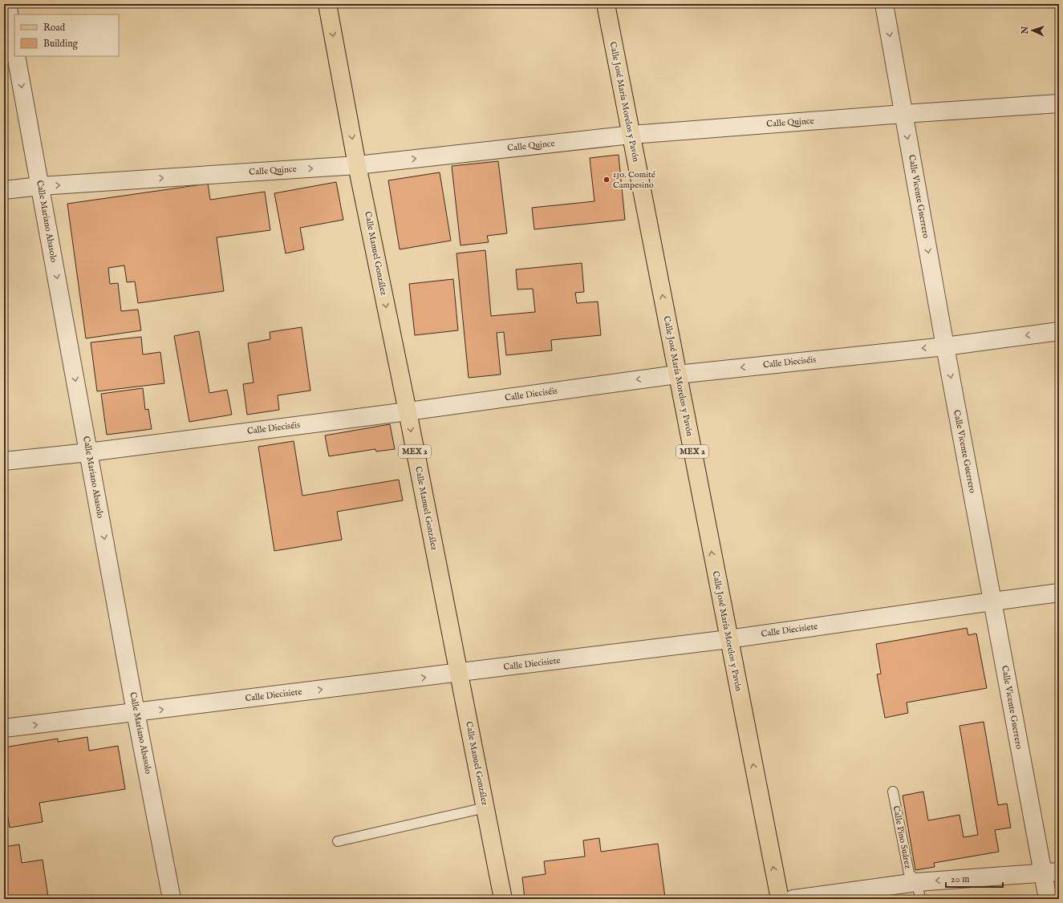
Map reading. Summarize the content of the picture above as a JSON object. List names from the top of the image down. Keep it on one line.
{"streets":{"main road":["Calle José María Morelos y Pavón","Calle Manuel González","MEX 2"],"street":["Calle Quince","Calle Vicente Guerrero","Calle Mariano Abasolo","Calle Dieciséis","Calle Diecisiete"],"lane":["Calle Pino Suárez"]},"crossings":[["Calle José María Morelos y Pavón","Calle Quince"],["Calle José María Morelos y Pavón","Calle Dieciséis"],["Calle José María Morelos y Pavón","Calle Diecisiete"],["Calle Quince","Calle Vicente Guerrero"],["Calle Quince","Calle Mariano Abasolo"],["Calle Quince","Calle Manuel González"],["Calle Vicente Guerrero","Calle Dieciséis"],["Calle Vicente Guerrero","Calle Diecisiete"],["Calle Mariano Abasolo","Calle Dieciséis"],["Calle Mariano Abasolo","Calle Diecisiete"],["Calle Manuel González","Calle Dieciséis"],["Calle Manuel González","Calle Diecisiete"]],"one_way":["Calle José María Morelos y Pavón","Calle Quince","Calle Vicente Guerrero","Calle Mariano Abasolo","Calle Manuel González","Calle Dieciséis","Calle Diecisiete"],"places":["13o. Comité Campesino"],"legend":["Road","Building"],"scale_bar":"20 m","north":"left"}
